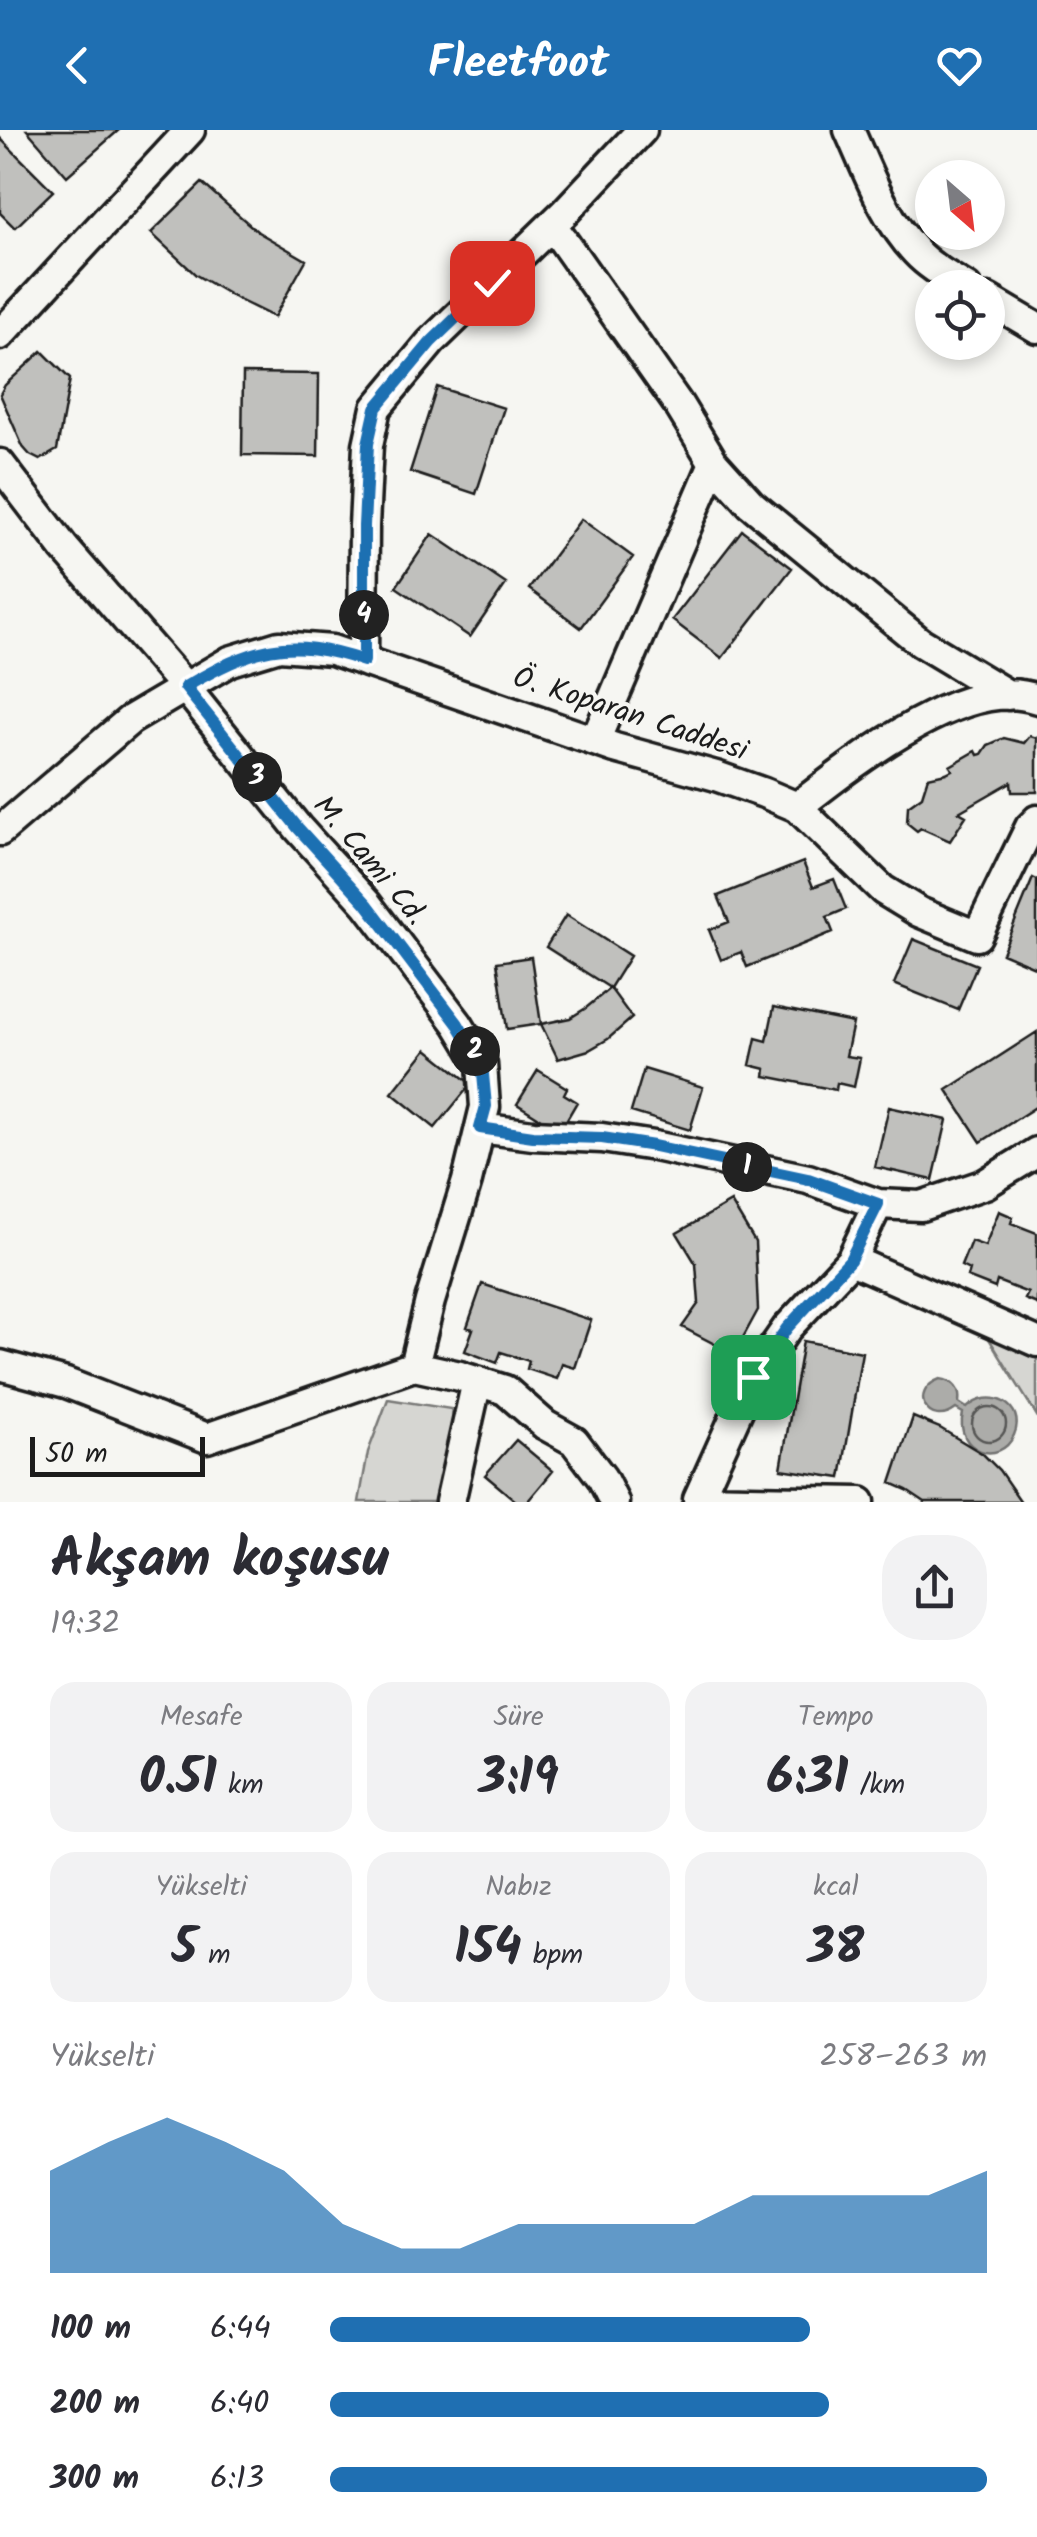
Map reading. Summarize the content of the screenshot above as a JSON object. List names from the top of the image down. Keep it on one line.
{"streets":{"street":["Ö. Koparan Caddesi","M. Cami Cd."]},"crossings":[["Ö. Koparan Caddesi","M. Cami Cd."]],"scale_bar":"50 m","north":"bottom right","page":{"header":"Fleetfoot","pins":["4","3","2","1"],"scale":"50 m","heading":["Akşam koşusu","19:32"],"stats":[["Mesafe","0.51 km"],["Süre","3:19"],["Tempo","6:31 /km"],["Yükselti","5 m"],["Nabız","154 bpm"],["kcal","38"]],"chart":["Yükselti","258–263 m"],"list":[{"name":"100 m","note":"6:44"},{"name":"200 m","note":"6:40"},{"name":"300 m","note":"6:13"}]}}
